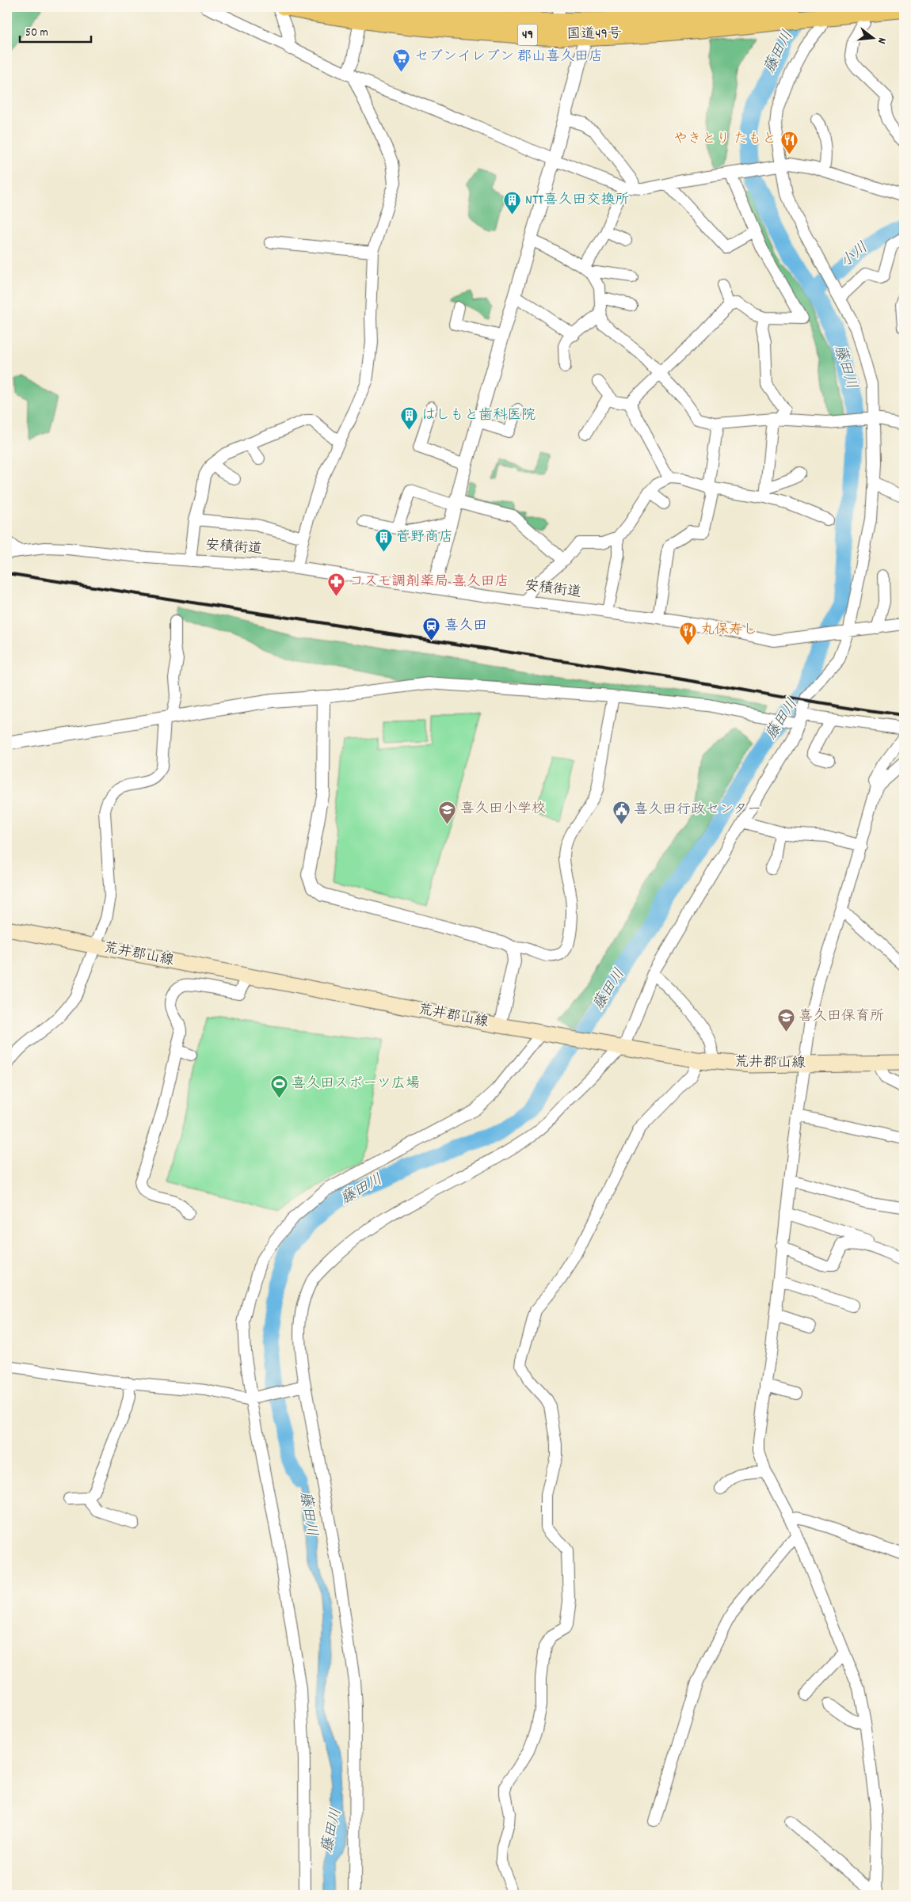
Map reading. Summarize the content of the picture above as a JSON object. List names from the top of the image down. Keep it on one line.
{"streets":{"highway":["49","国道49号"],"main road":["荒井郡山線"],"street":["安積街道"]},"water":["藤田川","小川"],"places":{"supermarket":["セブンイレブン 郡山喜久田店"],"restaurant":["やきとり たもと","丸保寿し"],"building":["NTT喜久田交換所","はしもと歯科医院","菅野商店"],"pharmacy":["コスモ調剤薬局 喜久田店"],"station":["喜久田"],"school or university":["喜久田小学校","喜久田保育所"],"public building":["喜久田行政センター"],"sports":["喜久田スポーツ広場"]},"scale_bar":"50 m","north":"right"}
